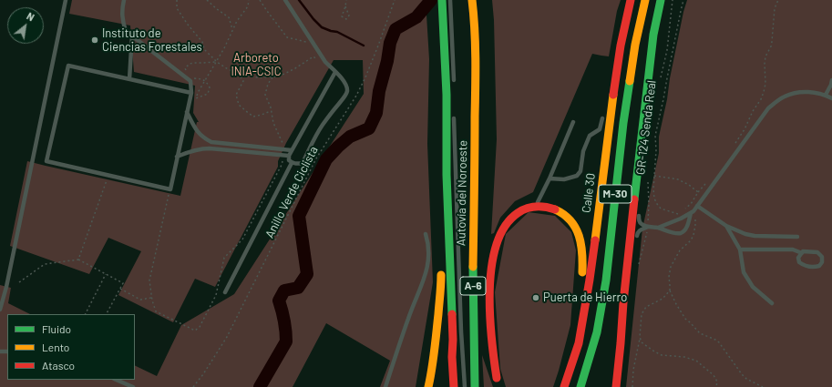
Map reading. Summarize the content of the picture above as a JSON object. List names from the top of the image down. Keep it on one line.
{"streets":{"highway":["Autovía del Noroeste","Calle 30","M-30","A-6"],"path":["GR-124 Senda Real","Anillo Verde Ciclista"]},"parks":["Arboreto INIA-CSIC"],"places":["Instituto de Ciencias Forestales","Puerta de Hierro"],"legend":["Fluido","Lento","Atasco"],"north":"top right"}
